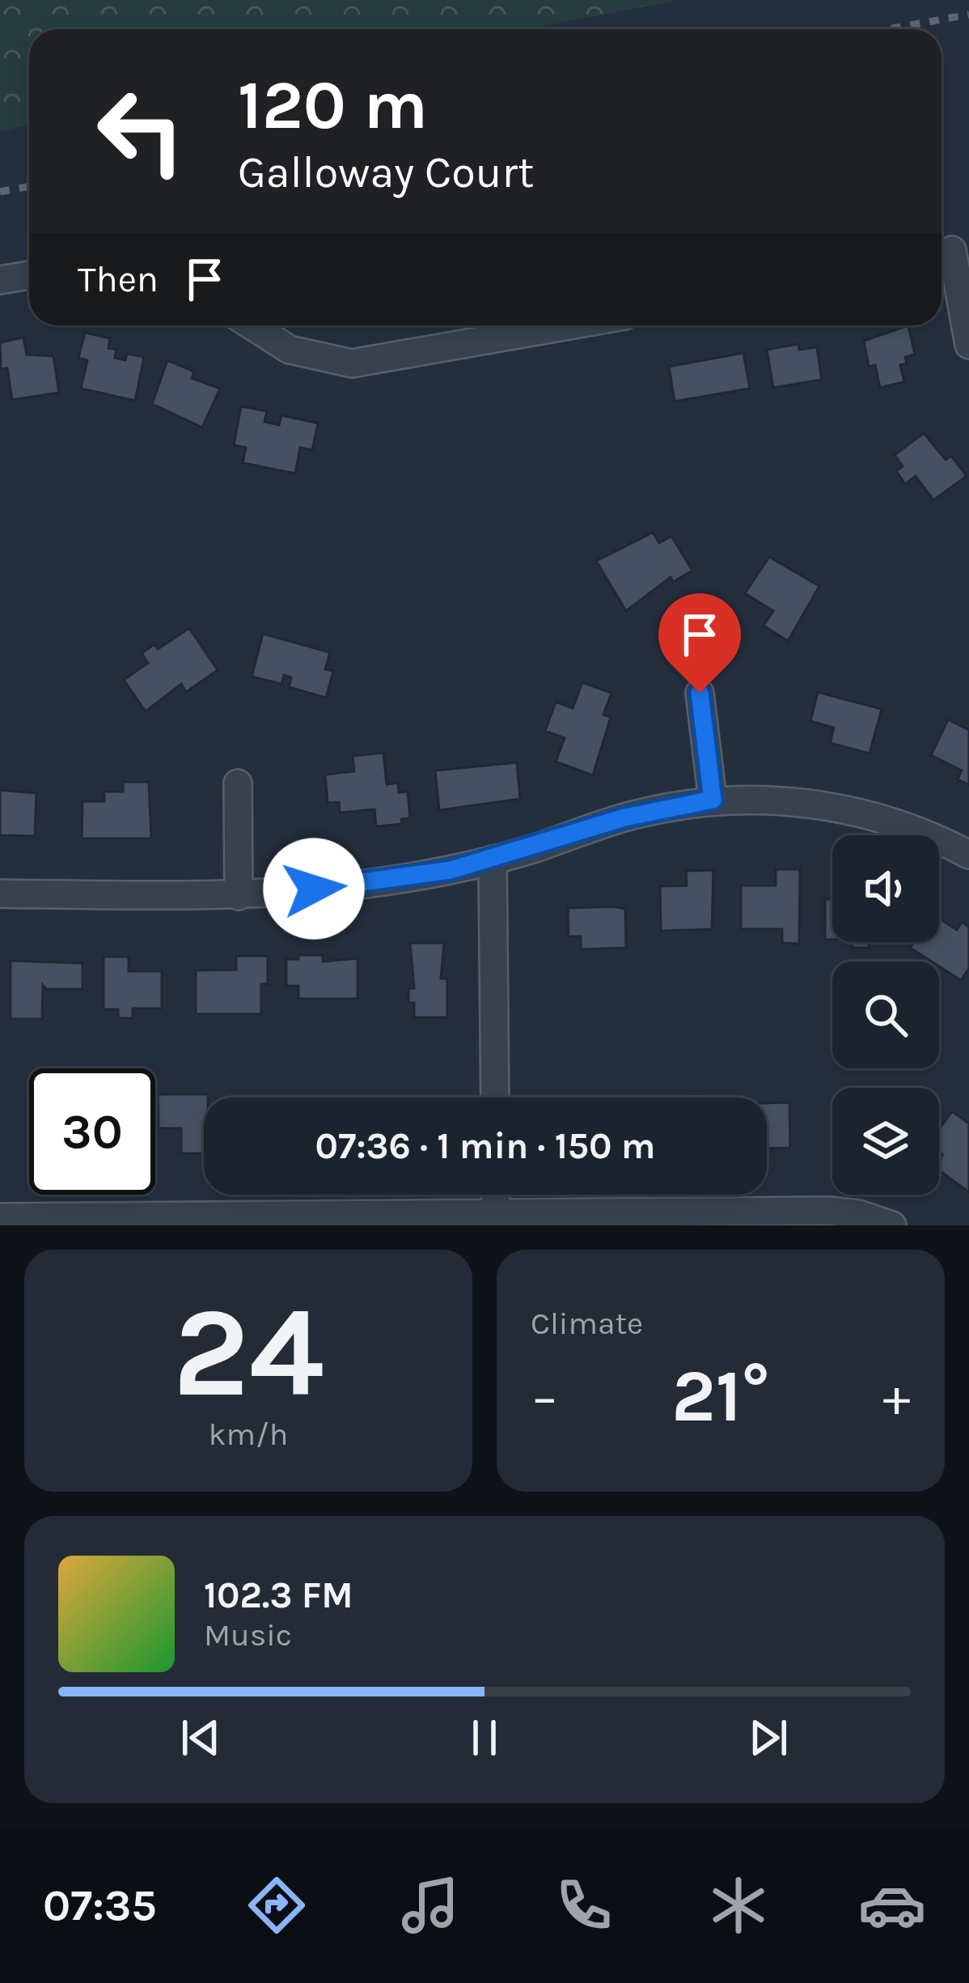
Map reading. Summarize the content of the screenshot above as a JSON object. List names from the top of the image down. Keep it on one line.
{"page":{"turn":["120 m","Galloway Court"],"then":"Then","limit":"30","trip":"07:36 · 1 min · 150 m","tile":[["24","km/h"],"Climate"],"heat":["−","21°","+"],"song":["102.3 FM","Music"],"tabs":"07:35"}}
